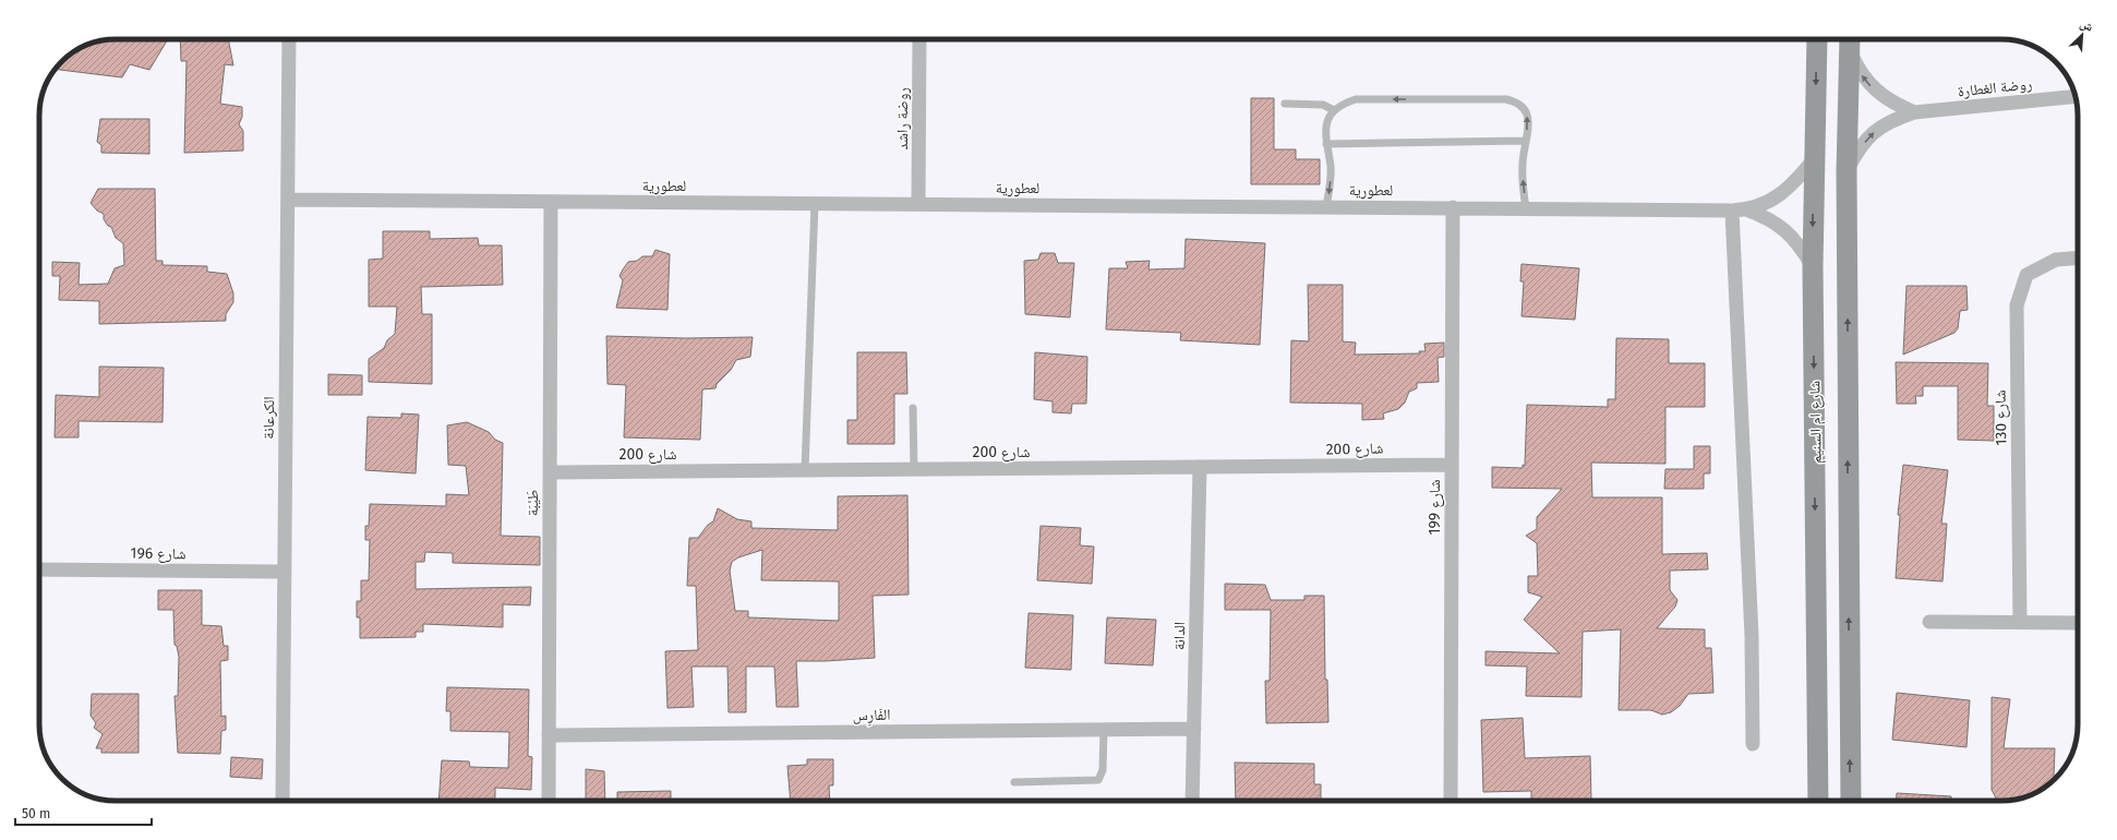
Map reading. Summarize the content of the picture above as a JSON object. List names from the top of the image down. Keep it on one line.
{"streets":{"main road":["شارع ام السنيم"],"street":["روضة الغطارة","روضة راشد","لعطورية","الكرعانة","شارع 130","شارع 200","طَيْبَة","شارع 199","شارع 196","الدانة","الفَارِس"]},"crossings":[["روضة راشد","لعطورية"],["لعطورية","الكرعانة"],["لعطورية","شارع ام السنيم"],["لعطورية","طَيْبَة"],["لعطورية","شارع 199"],["الكرعانة","شارع 196"],["شارع 200","طَيْبَة"],["شارع 200","شارع 199"],["شارع 200","الدانة"],["طَيْبَة","الفَارِس"],["الدانة","الفَارِس"]],"scale_bar":"50 m","north":"top right"}
